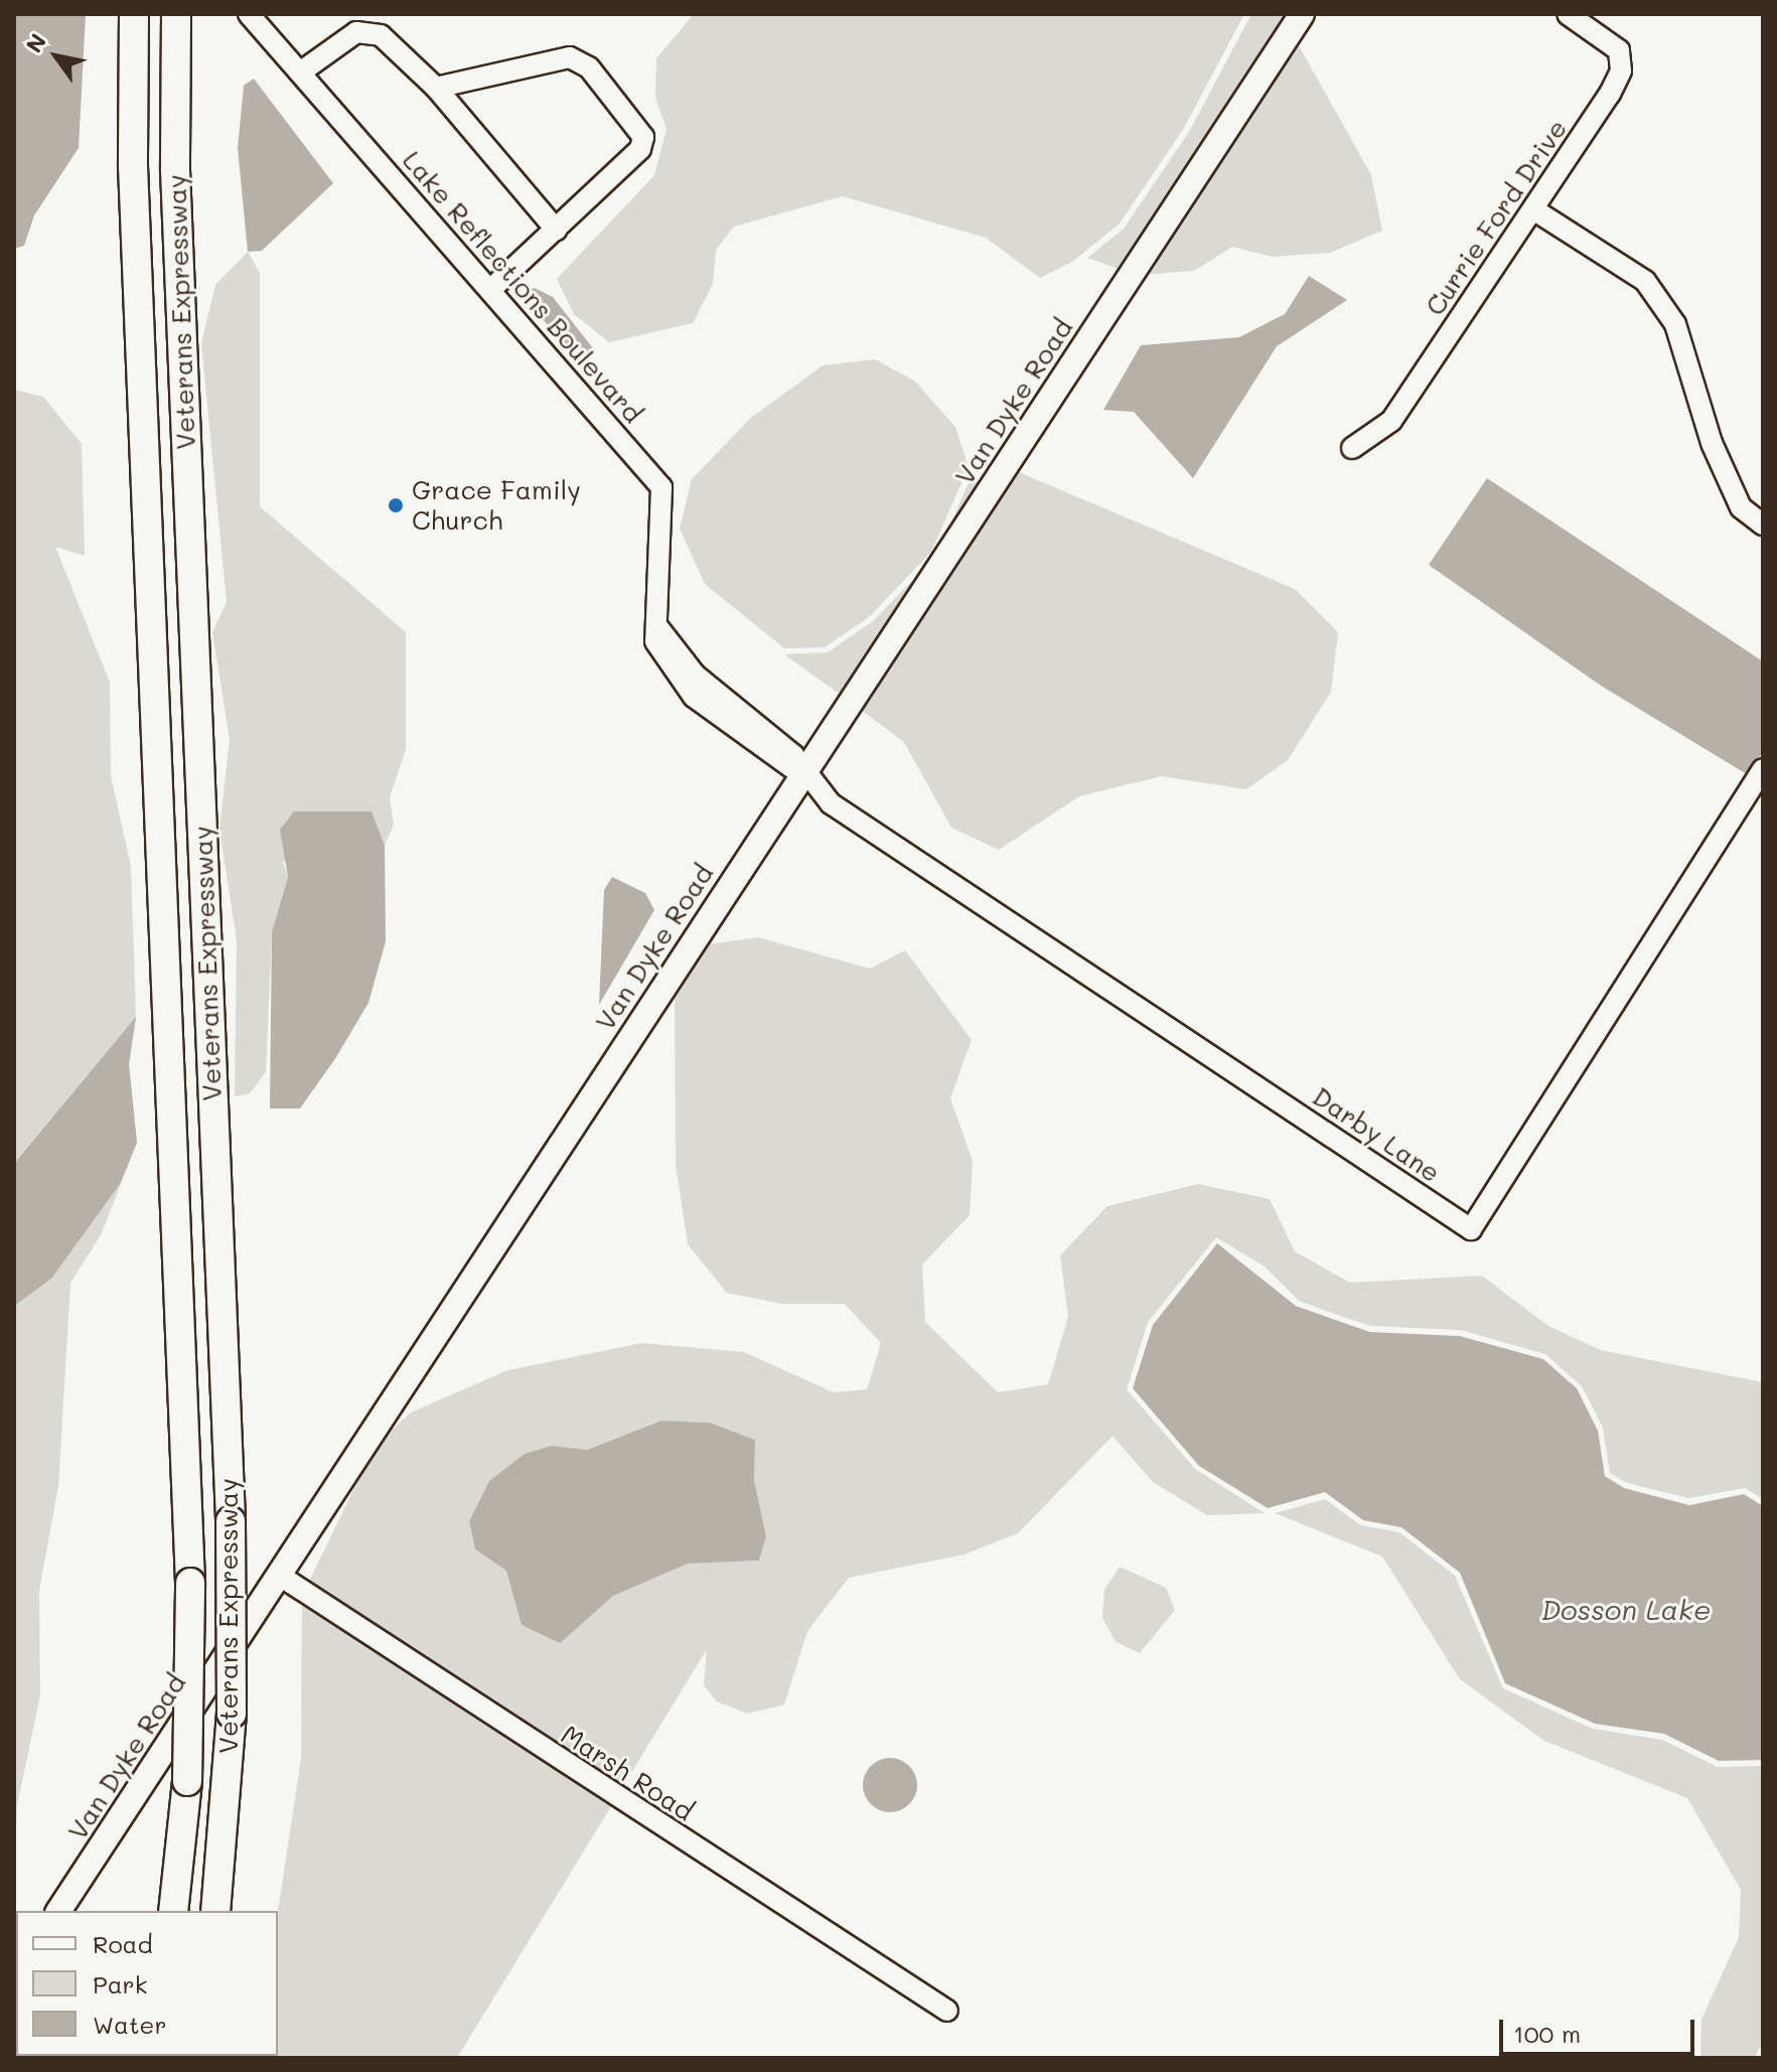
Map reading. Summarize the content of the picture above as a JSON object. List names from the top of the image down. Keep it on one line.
{"streets":{"highway":["Veterans Expressway"],"main road":["Van Dyke Road"],"street":["Currie Ford Drive","Lake Reflections Boulevard","Darby Lane","Marsh Road"]},"crossings":[["Lake Reflections Boulevard","Van Dyke Road"],["Lake Reflections Boulevard","Darby Lane"],["Van Dyke Road","Darby Lane"],["Van Dyke Road","Marsh Road"]],"water":["Dosson Lake"],"places":["Grace Family Church"],"legend":["Road","Park","Water"],"scale_bar":"100 m","north":"top left"}
